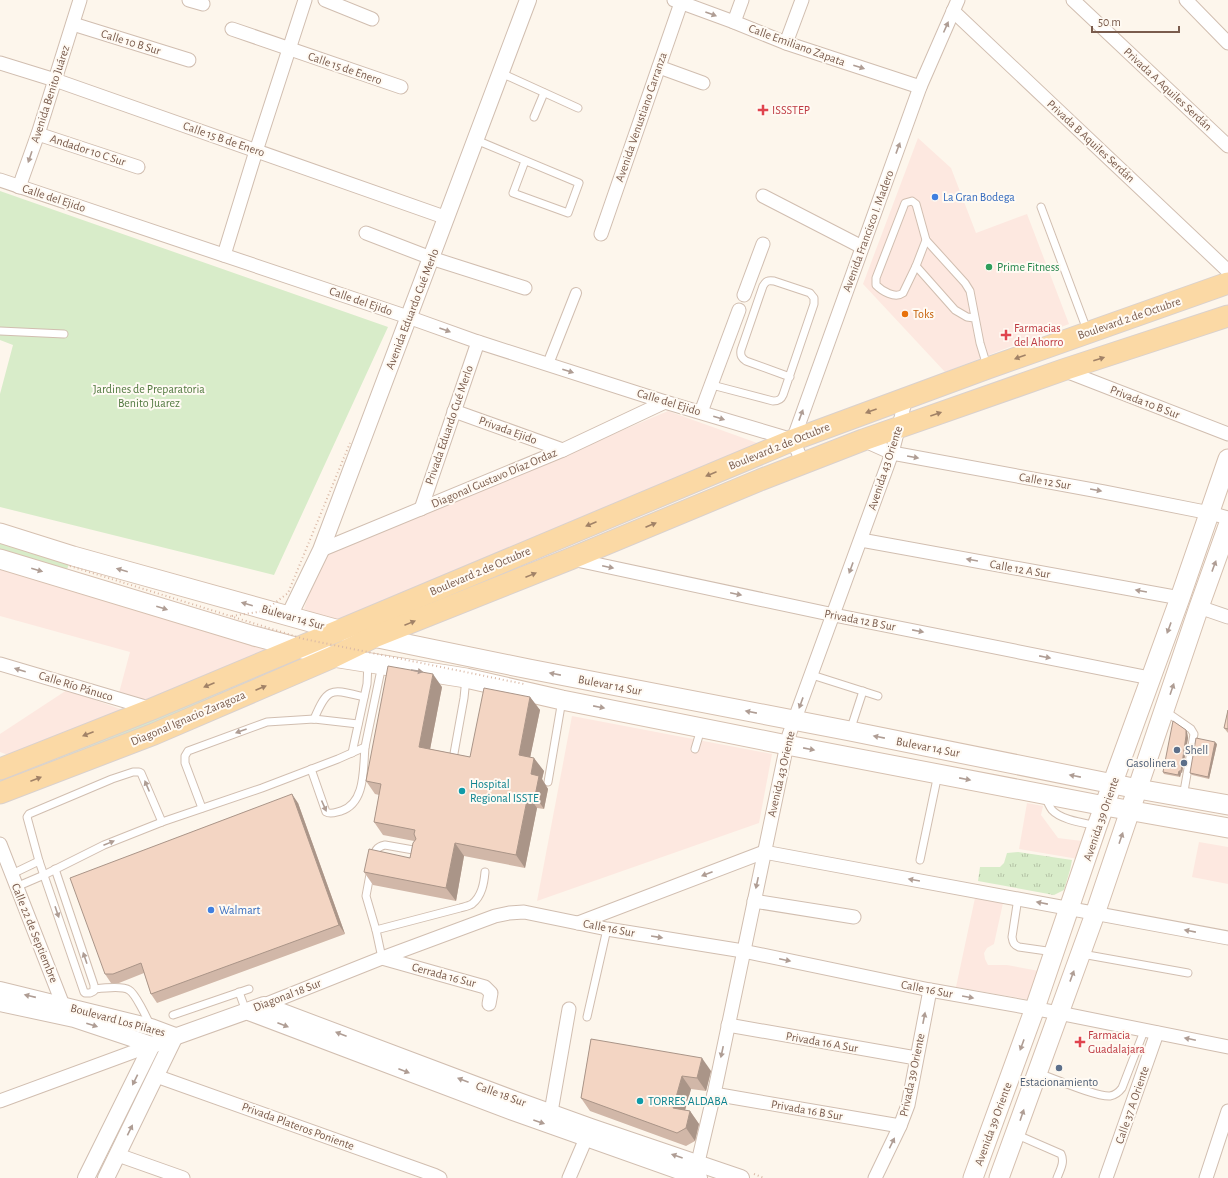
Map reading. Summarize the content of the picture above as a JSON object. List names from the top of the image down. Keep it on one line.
{"streets":{"main road":["Boulevard 2 de Octubre","Bulevar 14 Sur","Diagonal Ignacio Zaragoza","Avenida 39 Oriente"],"street":["Calle 10 B Sur","Calle Emiliano Zapata","Calle 15 de Enero","Privada A Aquiles Serdán","Avenida Benito Juárez","Avenida Venustiano Carranza","Calle 15 B de Enero","Privada B Aquiles Serdán","Andador 10 C Sur","Calle del Ejido","Avenida Francisco I. Madero","Avenida Eduardo Cué Merlo","Privada 10 B Sur","Privada Eduardo Cué Merlo","Privada Ejido","Avenida 43 Oriente","Diagonal Gustavo Díaz Ordaz","Calle 12 Sur","Calle 12 A Sur","Privada 12 B Sur","Calle Río Pánuco","Calle 16 Sur","Calle 22 de Septiembre","Cerrada 16 Sur","Diagonal 18 Sur","Boulevard Los Pilares","Privada 16 A Sur","Privada 39 Oriente","Calle 18 Sur","Calle 37 A Oriente","Privada 16 B Sur","Privada Plateros Poniente"]},"crossings":[["Calle 10 B Sur","Avenida Benito Juárez"],["Calle Emiliano Zapata","Avenida Venustiano Carranza"],["Calle Emiliano Zapata","Avenida Francisco I. Madero"],["Avenida Benito Juárez","Calle 15 B de Enero"],["Avenida Benito Juárez","Andador 10 C Sur"],["Avenida Benito Juárez","Calle del Ejido"],["Calle 15 B de Enero","Avenida Eduardo Cué Merlo"],["Privada B Aquiles Serdán","Avenida Francisco I. Madero"],["Calle del Ejido","Avenida Francisco I. Madero"],["Calle del Ejido","Avenida Eduardo Cué Merlo"],["Calle del Ejido","Boulevard 2 de Octubre"],["Calle del Ejido","Privada Eduardo Cué Merlo"],["Calle del Ejido","Diagonal Gustavo Díaz Ordaz"],["Avenida Francisco I. Madero","Boulevard 2 de Octubre"],["Avenida Eduardo Cué Merlo","Diagonal Gustavo Díaz Ordaz"],["Avenida Eduardo Cué Merlo","Bulevar 14 Sur"],["Boulevard 2 de Octubre","Privada 10 B Sur"],["Boulevard 2 de Octubre","Avenida 43 Oriente"],["Boulevard 2 de Octubre","Calle 12 Sur"],["Boulevard 2 de Octubre","Bulevar 14 Sur"],["Boulevard 2 de Octubre","Privada 12 B Sur"],["Boulevard 2 de Octubre","Diagonal Ignacio Zaragoza"],["Privada Eduardo Cué Merlo","Privada Ejido"],["Privada Eduardo Cué Merlo","Diagonal Gustavo Díaz Ordaz"],["Privada Ejido","Diagonal Gustavo Díaz Ordaz"],["Avenida 43 Oriente","Calle 12 Sur"],["Avenida 43 Oriente","Calle 12 A Sur"],["Avenida 43 Oriente","Bulevar 14 Sur"],["Avenida 43 Oriente","Privada 12 B Sur"],["Avenida 43 Oriente","Calle 16 Sur"],["Avenida 43 Oriente","Privada 16 A Sur"],["Avenida 43 Oriente","Calle 18 Sur"],["Avenida 43 Oriente","Privada 16 B Sur"],["Calle 12 Sur","Avenida 39 Oriente"],["Calle 12 A Sur","Avenida 39 Oriente"],["Bulevar 14 Sur","Diagonal Ignacio Zaragoza"],["Bulevar 14 Sur","Avenida 39 Oriente"],["Privada 12 B Sur","Avenida 39 Oriente"],["Calle Río Pánuco","Diagonal Ignacio Zaragoza"],["Avenida 39 Oriente","Calle 16 Sur"],["Calle 16 Sur","Diagonal 18 Sur"],["Calle 16 Sur","Privada 39 Oriente"],["Calle 16 Sur","Calle 37 A Oriente"],["Calle 22 de Septiembre","Boulevard Los Pilares"],["Cerrada 16 Sur","Diagonal 18 Sur"],["Diagonal 18 Sur","Boulevard Los Pilares"],["Diagonal 18 Sur","Calle 18 Sur"],["Boulevard Los Pilares","Privada Plateros Poniente"],["Privada 16 A Sur","Privada 39 Oriente"],["Privada 39 Oriente","Privada 16 B Sur"]],"one_way":["Calle Emiliano Zapata","Calle del Ejido","Calle 12 Sur","Calle 12 A Sur","Privada 12 B Sur","Calle Río Pánuco","Privada 39 Oriente"],"parks":["Jardines de Preparatoria Benito Juarez"],"places":{"health":["ISSSTEP","Farmacias del Ahorro","Farmacia Guadalajara"],"other":["La Gran Bodega","Prime Fitness","Toks","Shell","Gasolinera","Hospital Regional ISSTE","Walmart","Estacionamiento","TORRES ALDABA"]},"scale_bar":"50 m"}
